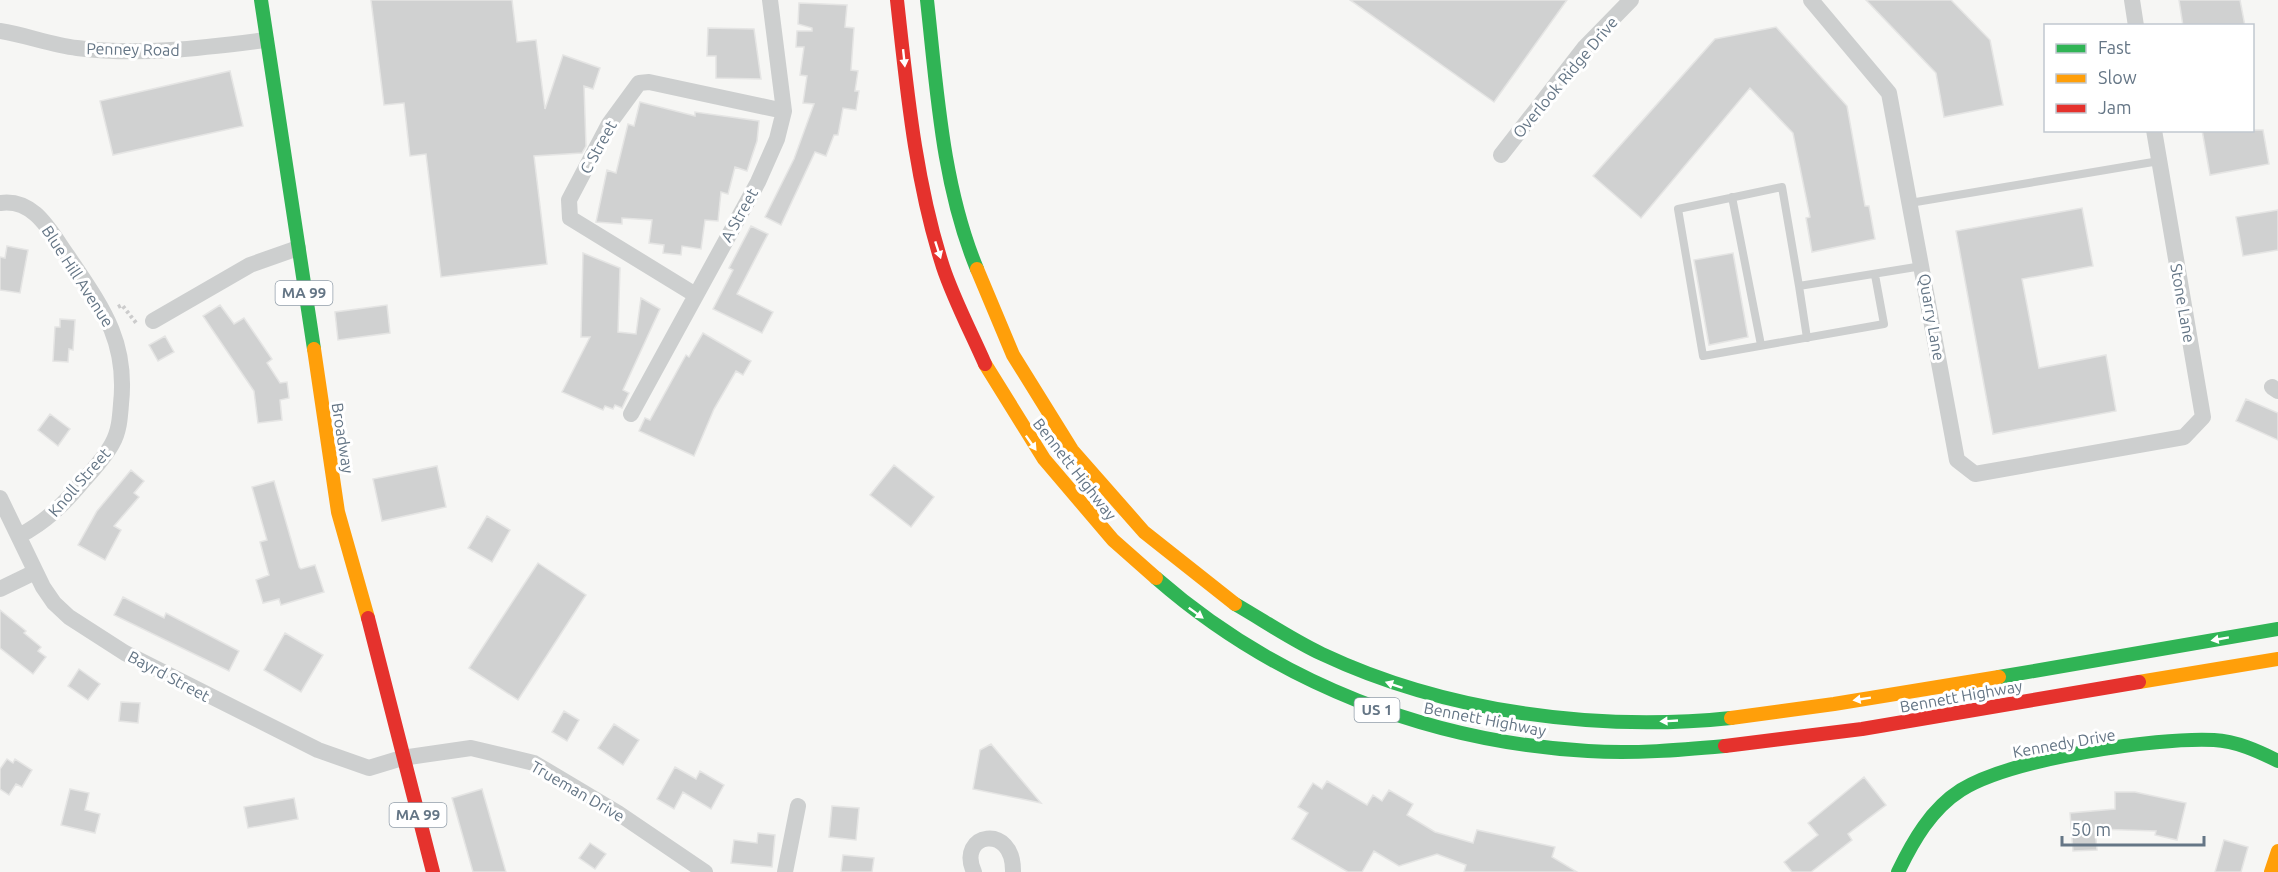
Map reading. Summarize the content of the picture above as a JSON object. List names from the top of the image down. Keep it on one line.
{"streets":{"main road":["MA 99","Broadway","Bennett Highway","US 1","Kennedy Drive"],"street":["Penney Road","Overlook Ridge Drive","C Street","A Street","Blue Hill Avenue","Stone Lane","Quarry Lane","Knoll Street","Bayrd Street","Trueman Drive"]},"crossings":[["Penney Road","Broadway"],["C Street","A Street"],["Blue Hill Avenue","Knoll Street"],["Stone Lane","Quarry Lane"],["Broadway","Bayrd Street"],["Broadway","Trueman Drive"],["Knoll Street","Bayrd Street"],["Bayrd Street","Trueman Drive"]],"legend":["Fast","Slow","Jam"],"scale_bar":"50 m"}
